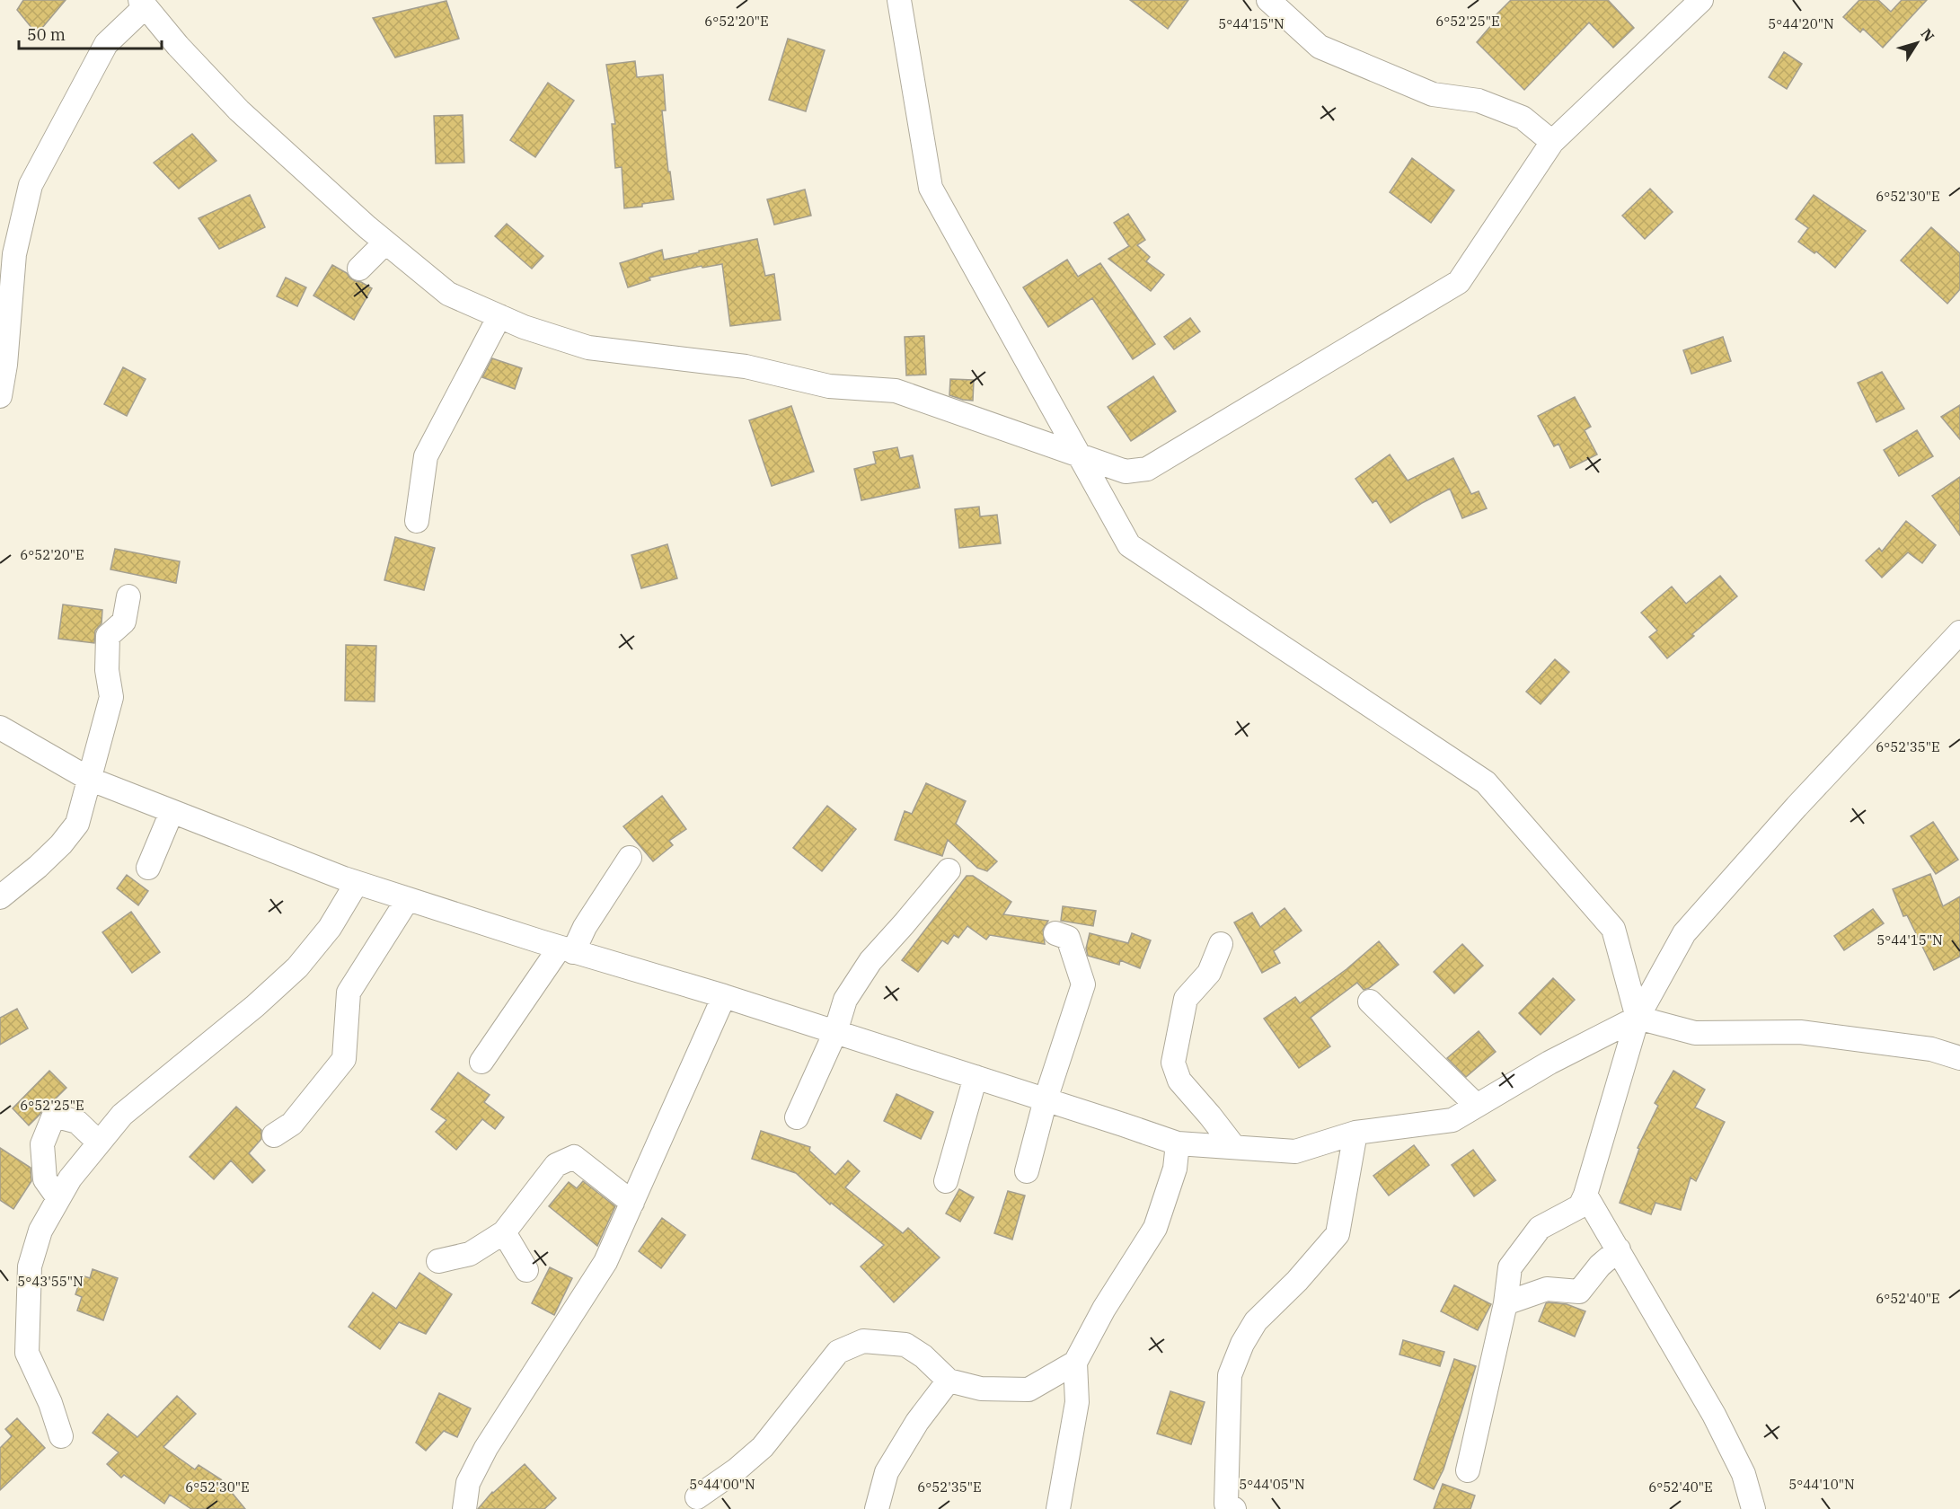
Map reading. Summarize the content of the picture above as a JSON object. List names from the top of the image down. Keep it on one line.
{"scale_bar":"50 m","north":"top right","coordinates":["6°52'20\"E","6°52'25\"E","5°44'15\"N","5°44'20\"N","6°52'30\"E","6°52'35\"E","5°43'55\"N","6°52'40\"E","5°44'00\"N","5°44'05\"N","5°44'10\"N"]}
